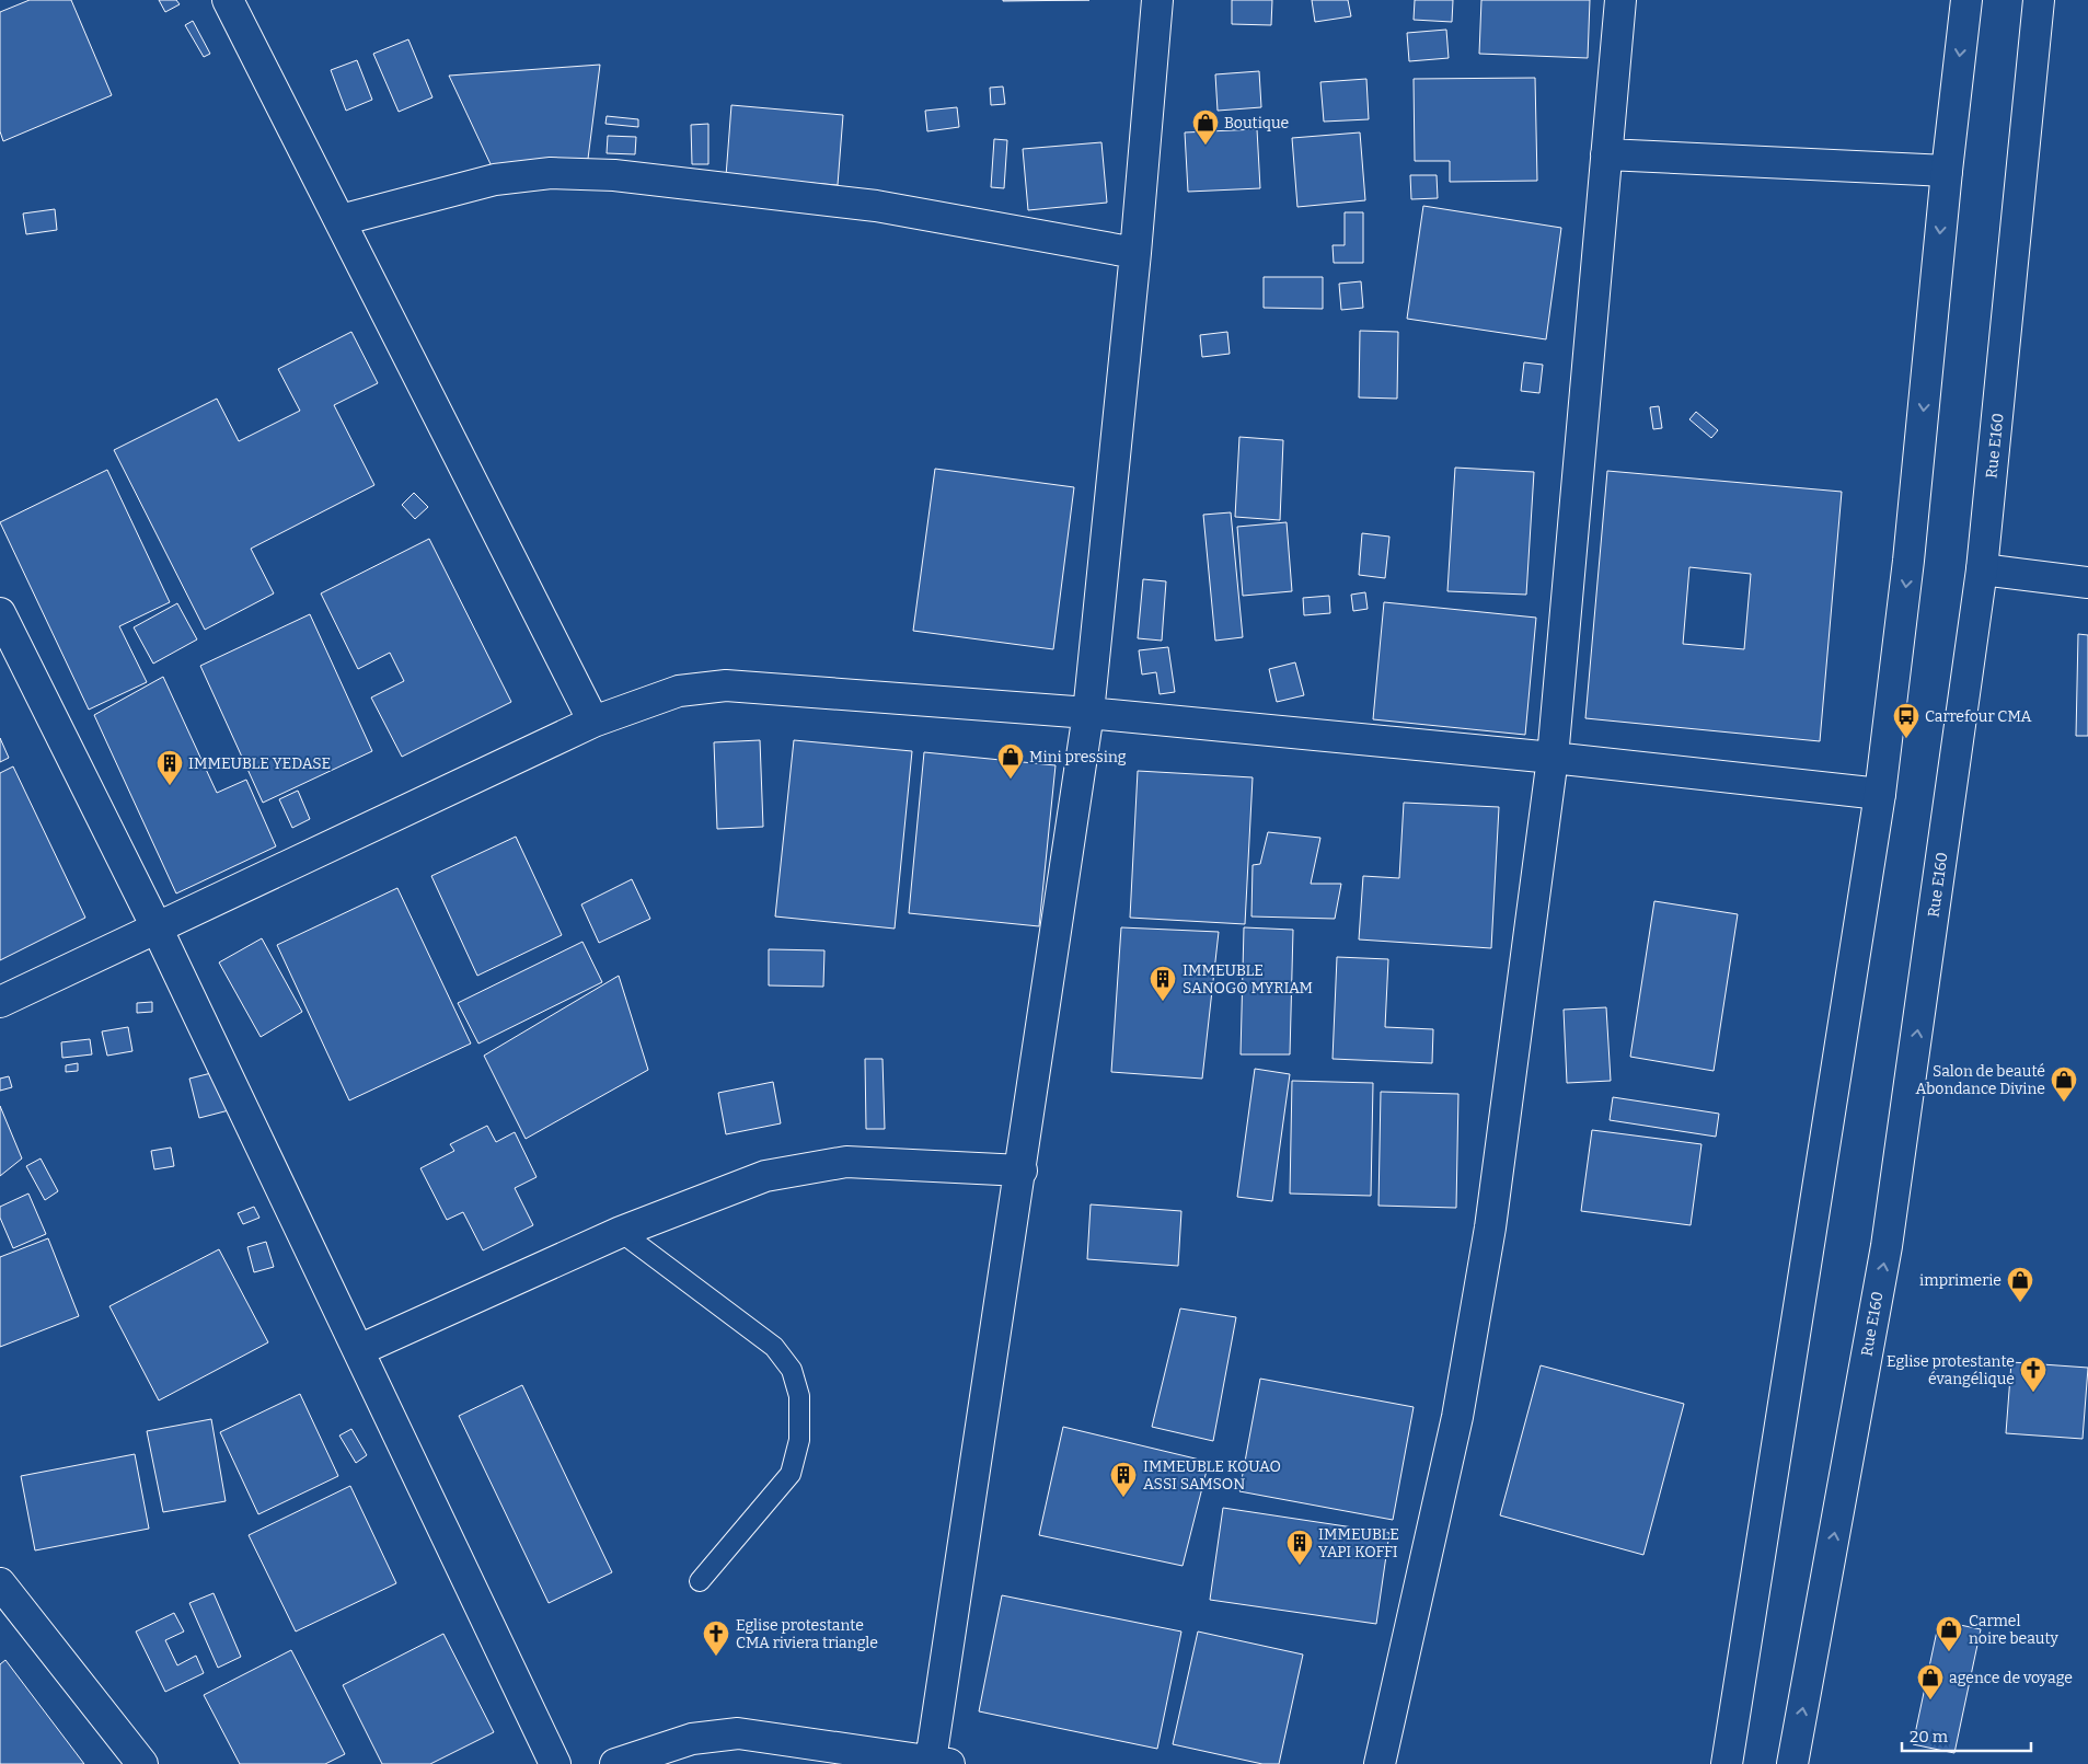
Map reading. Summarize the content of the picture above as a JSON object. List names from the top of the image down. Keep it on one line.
{"streets":{"street":["Rue E160"]},"places":{"shop":["Boutique","Mini pressing","Salon de beauté Abondance Divine","imprimerie","Carmel noire beauty","agence de voyage"],"bus stop":["Carrefour CMA"],"building":["IMMEUBLE YEDASE","IMMEUBLE SANOGO MYRIAM","IMMEUBLE KOUAO ASSI SAMSON","IMMEUBLE YAPI KOFFI"],"church":["Eglise protestante évangélique","Eglise protestante CMA riviera triangle"]},"scale_bar":"20 m"}
